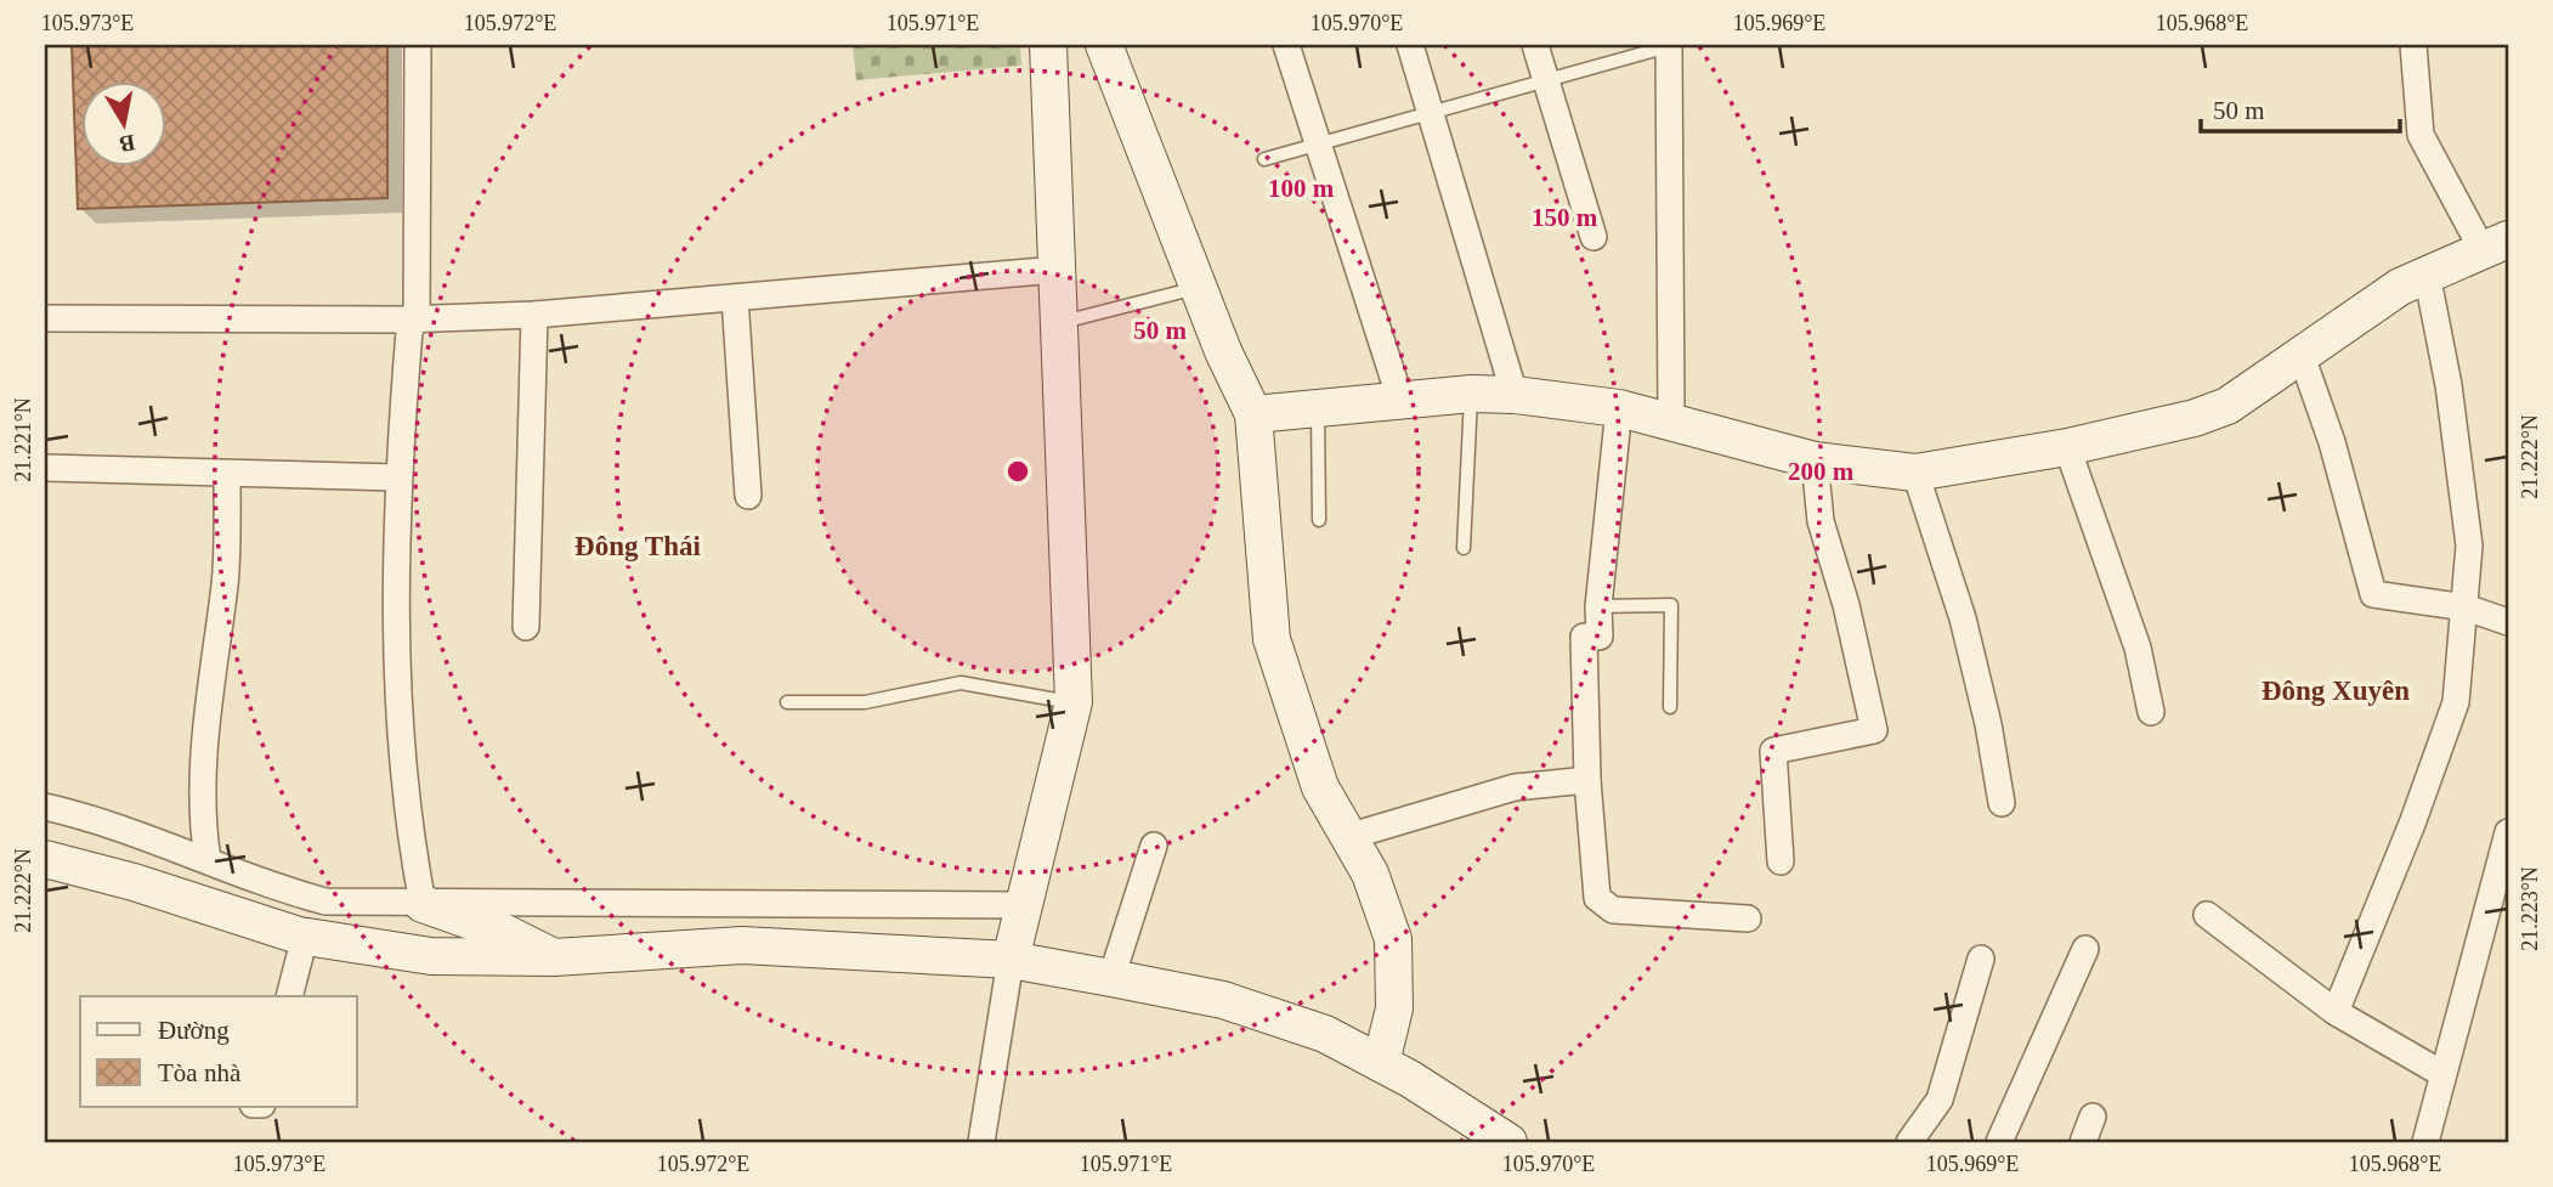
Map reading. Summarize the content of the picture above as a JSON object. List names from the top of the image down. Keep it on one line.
{"districts":["Đông Thái","Đông Xuyên"],"legend":["Đường","Tòa nhà"],"scale_bar":"50 m","north":"bottom","coordinates":["105.973°E","105.972°E","105.971°E","105.970°E","105.969°E","105.968°E","21.221°N","21.222°N","21.223°N"],"rings":["100 m","150 m","50 m","200 m"]}
